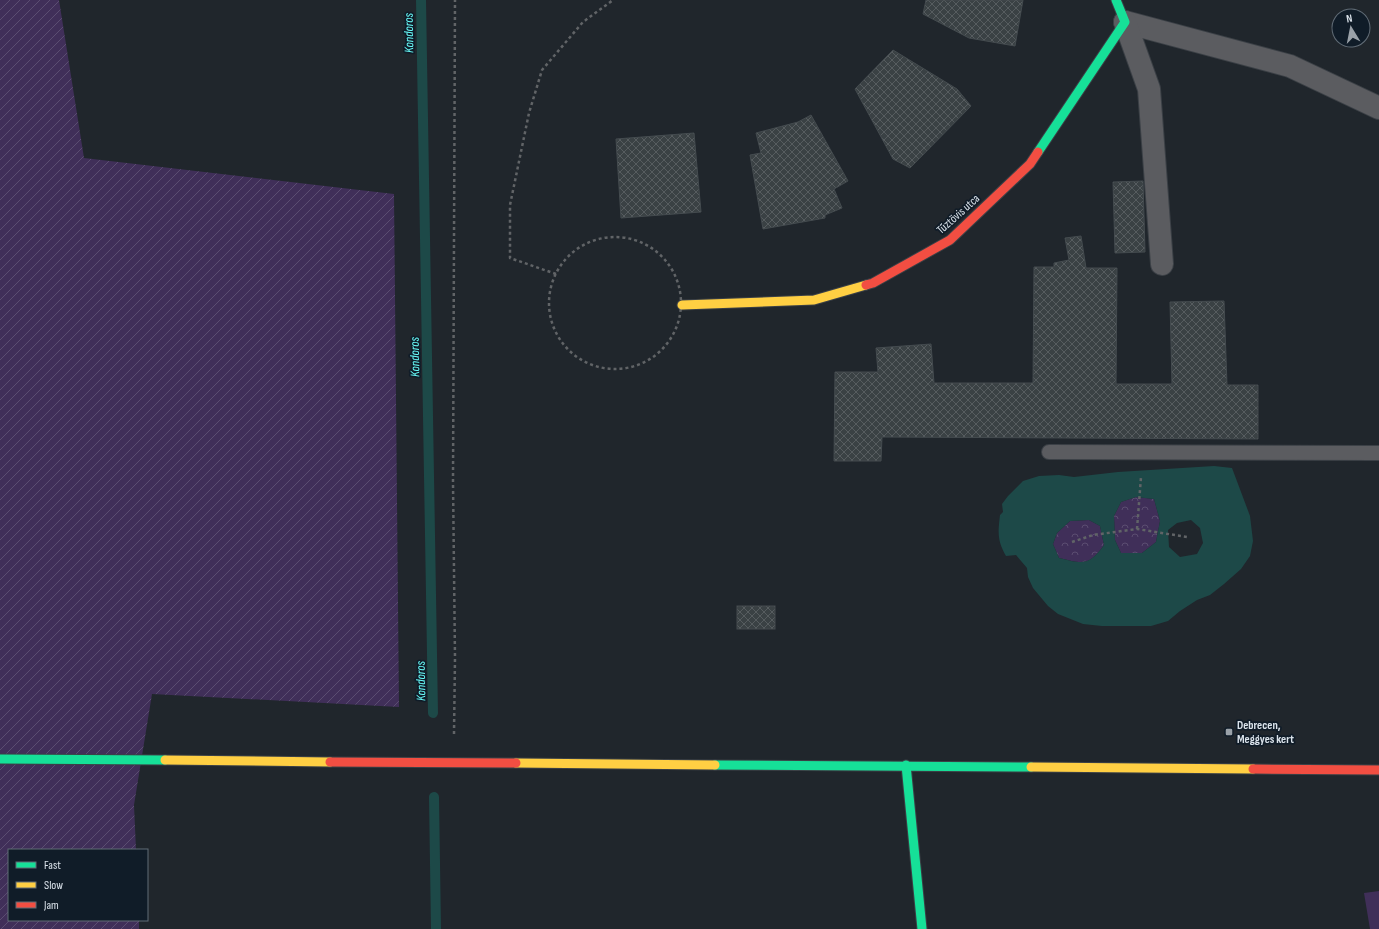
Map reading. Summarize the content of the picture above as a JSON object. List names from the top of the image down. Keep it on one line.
{"streets":{"main road":["Tűztövis utca"]},"water":["Kondoros"],"places":{"transit":["Debrecen, Meggyes kert"]},"legend":["Fast","Slow","Jam"],"north":"top"}
